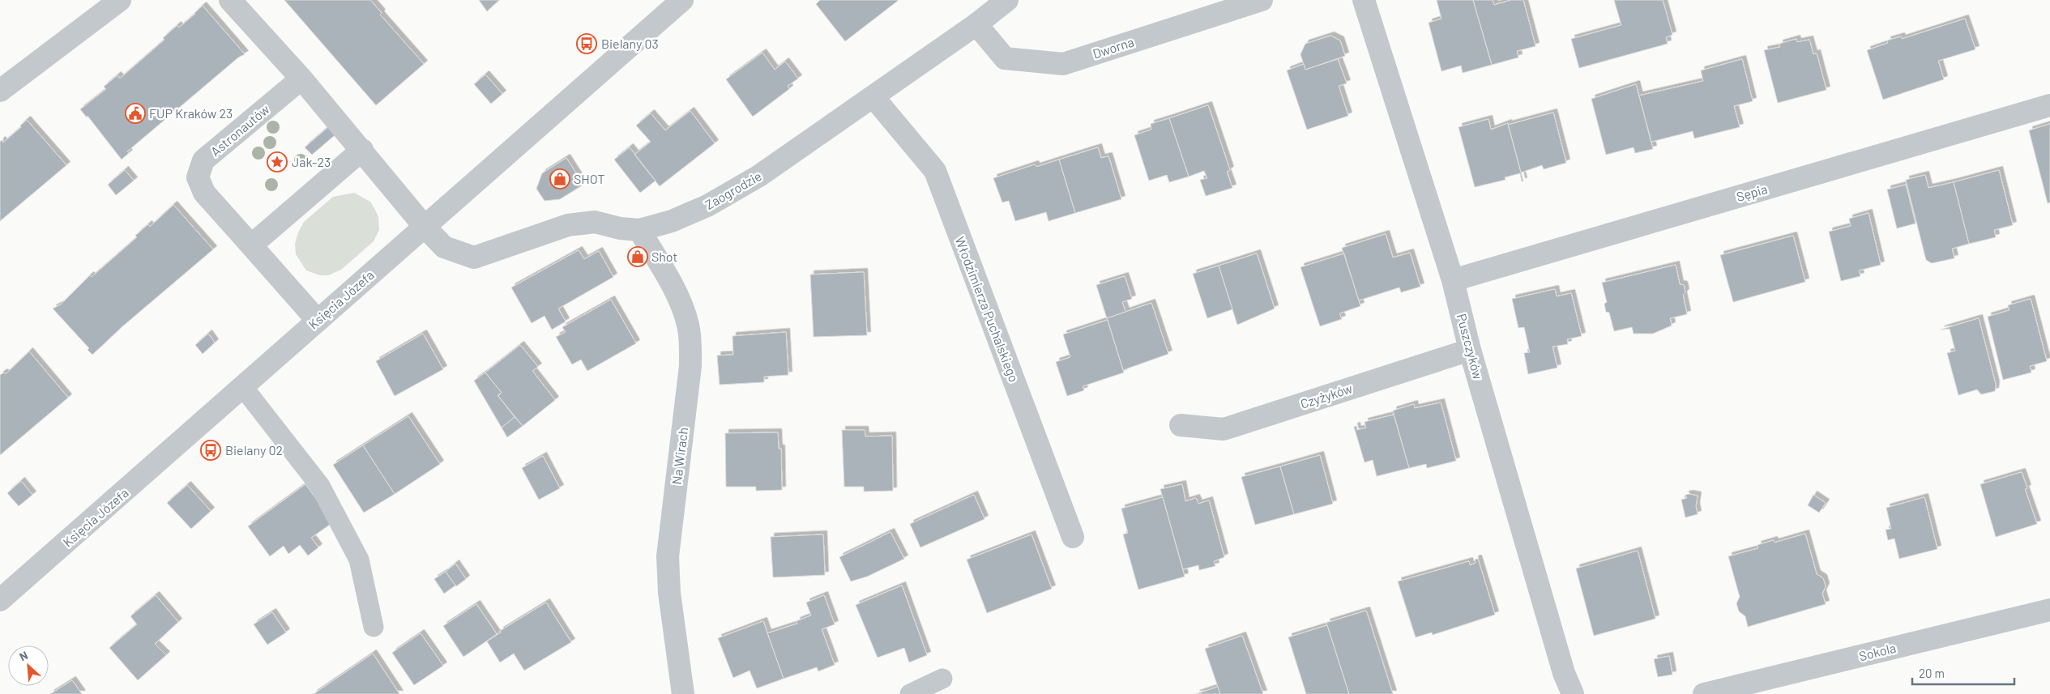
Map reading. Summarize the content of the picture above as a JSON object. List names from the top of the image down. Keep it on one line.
{"streets":{"street":["Dworna","Astronautów","Zaogrodzie","Sępia","Księcia Józefa","Włodzimierza Puchalskiego","Puszczyków","Czyżyków","Na Wirach","Sokola"]},"crossings":[["Dworna","Zaogrodzie"],["Astronautów","Księcia Józefa"],["Zaogrodzie","Księcia Józefa"],["Zaogrodzie","Włodzimierza Puchalskiego"],["Zaogrodzie","Na Wirach"],["Sępia","Puszczyków"],["Puszczyków","Czyżyków"]],"places":{"bus stop":["Bielany 03","Bielany 02"],"public building":["FUP Kraków 23"],"place":["Jak-23"],"shop":["SHOT","Shot"]},"scale_bar":"20 m","north":"top left"}
